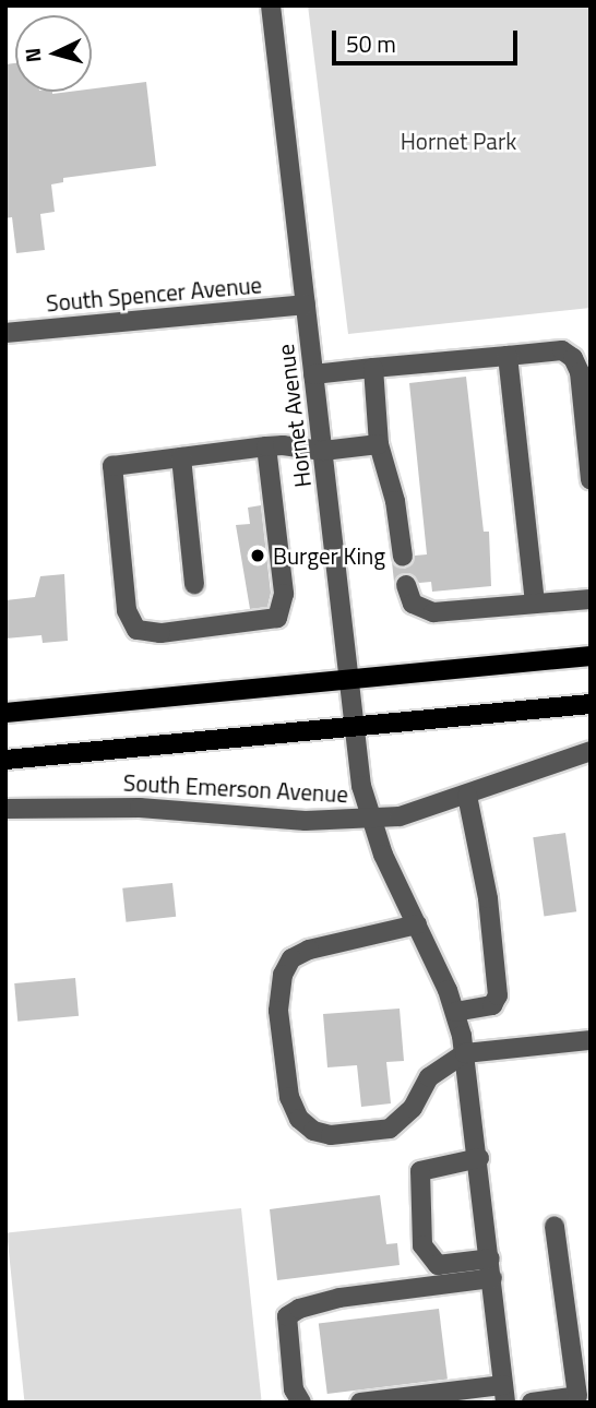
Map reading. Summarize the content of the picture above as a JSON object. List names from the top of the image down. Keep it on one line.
{"streets":{"main road":["South Emerson Avenue"],"street":["South Spencer Avenue","Hornet Avenue"]},"crossings":[["South Spencer Avenue","Hornet Avenue"],["Hornet Avenue","South Emerson Avenue"]],"parks":["Hornet Park"],"places":["Burger King"],"scale_bar":"50 m","north":"left"}
